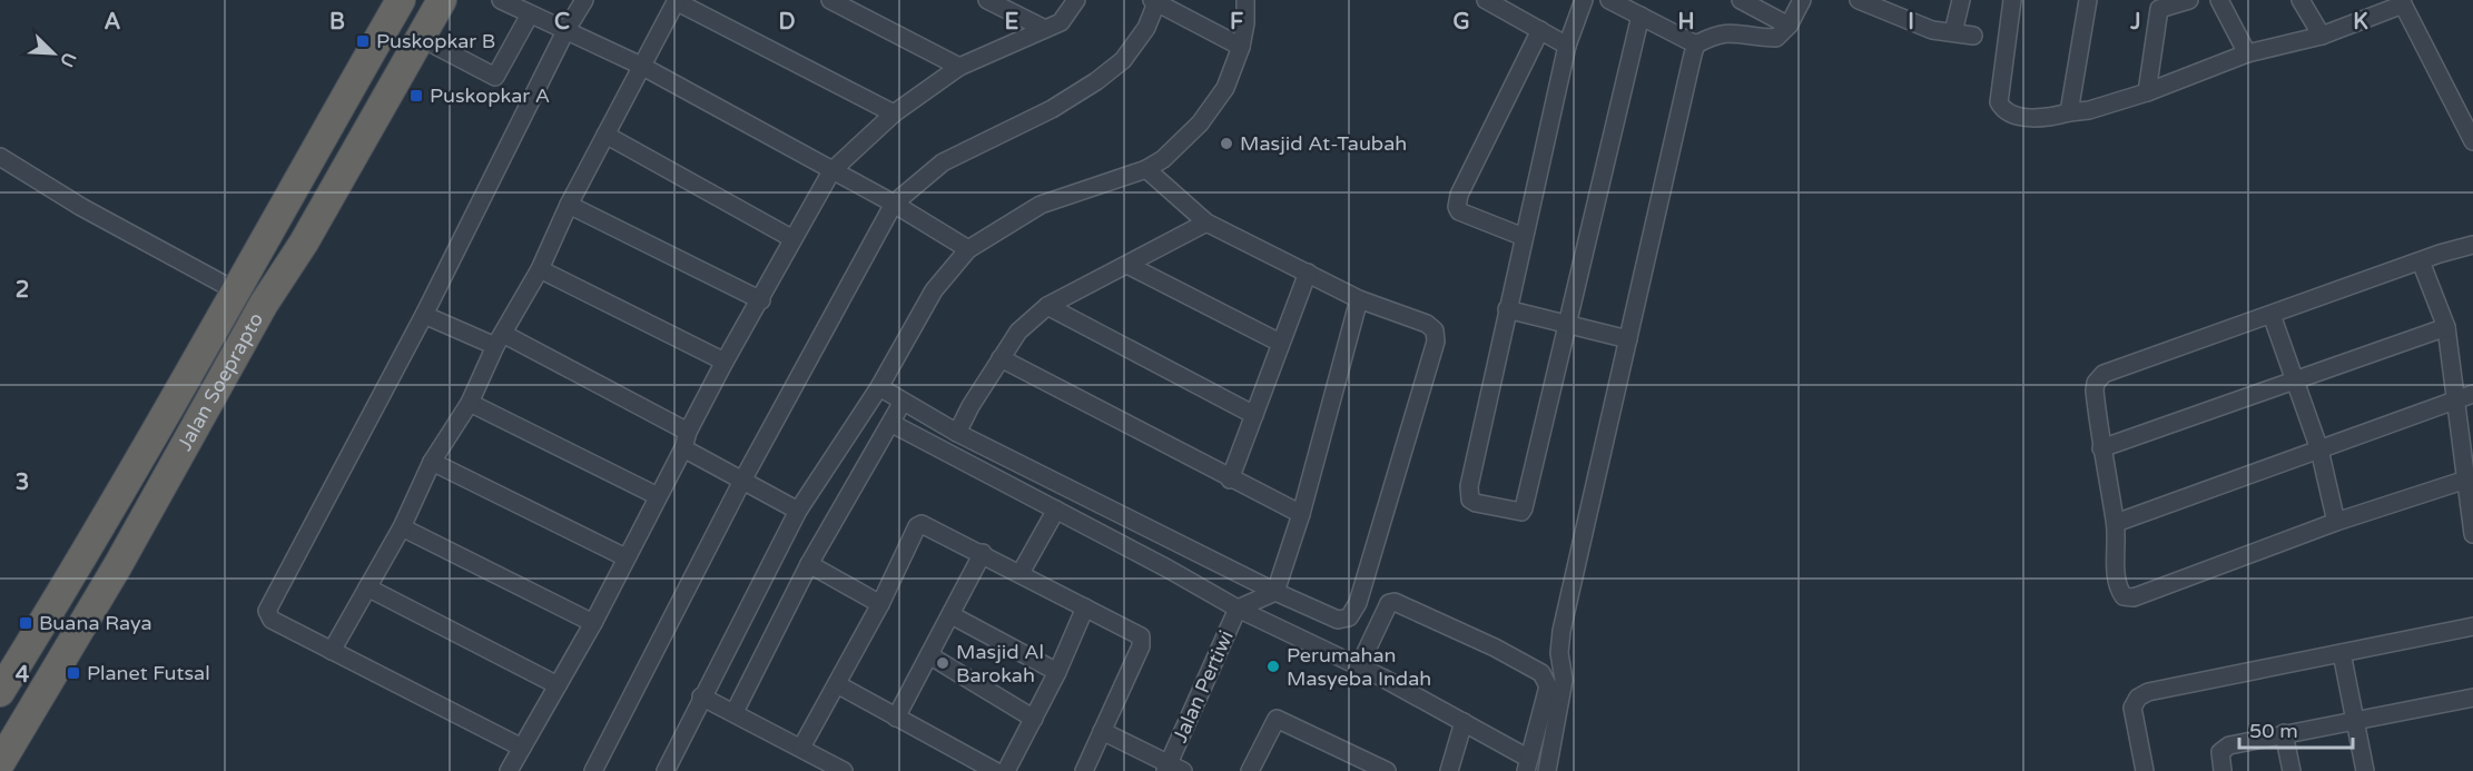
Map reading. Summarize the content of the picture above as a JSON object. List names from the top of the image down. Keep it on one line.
{"streets":{"highway":["Jalan Soeprapto"],"street":["Jalan Pertiwi"]},"places":{"transit":["Puskopkar B","Puskopkar A","Buana Raya","Planet Futsal"],"other":["Masjid At-Taubah","Masjid Al Barokah","Perumahan Masyeba Indah"]},"scale_bar":"50 m","north":"bottom right","grid":{"columns":["A","B","C","D","E","F","G","H","I","J","K"],"rows":["2","3","4"]}}
